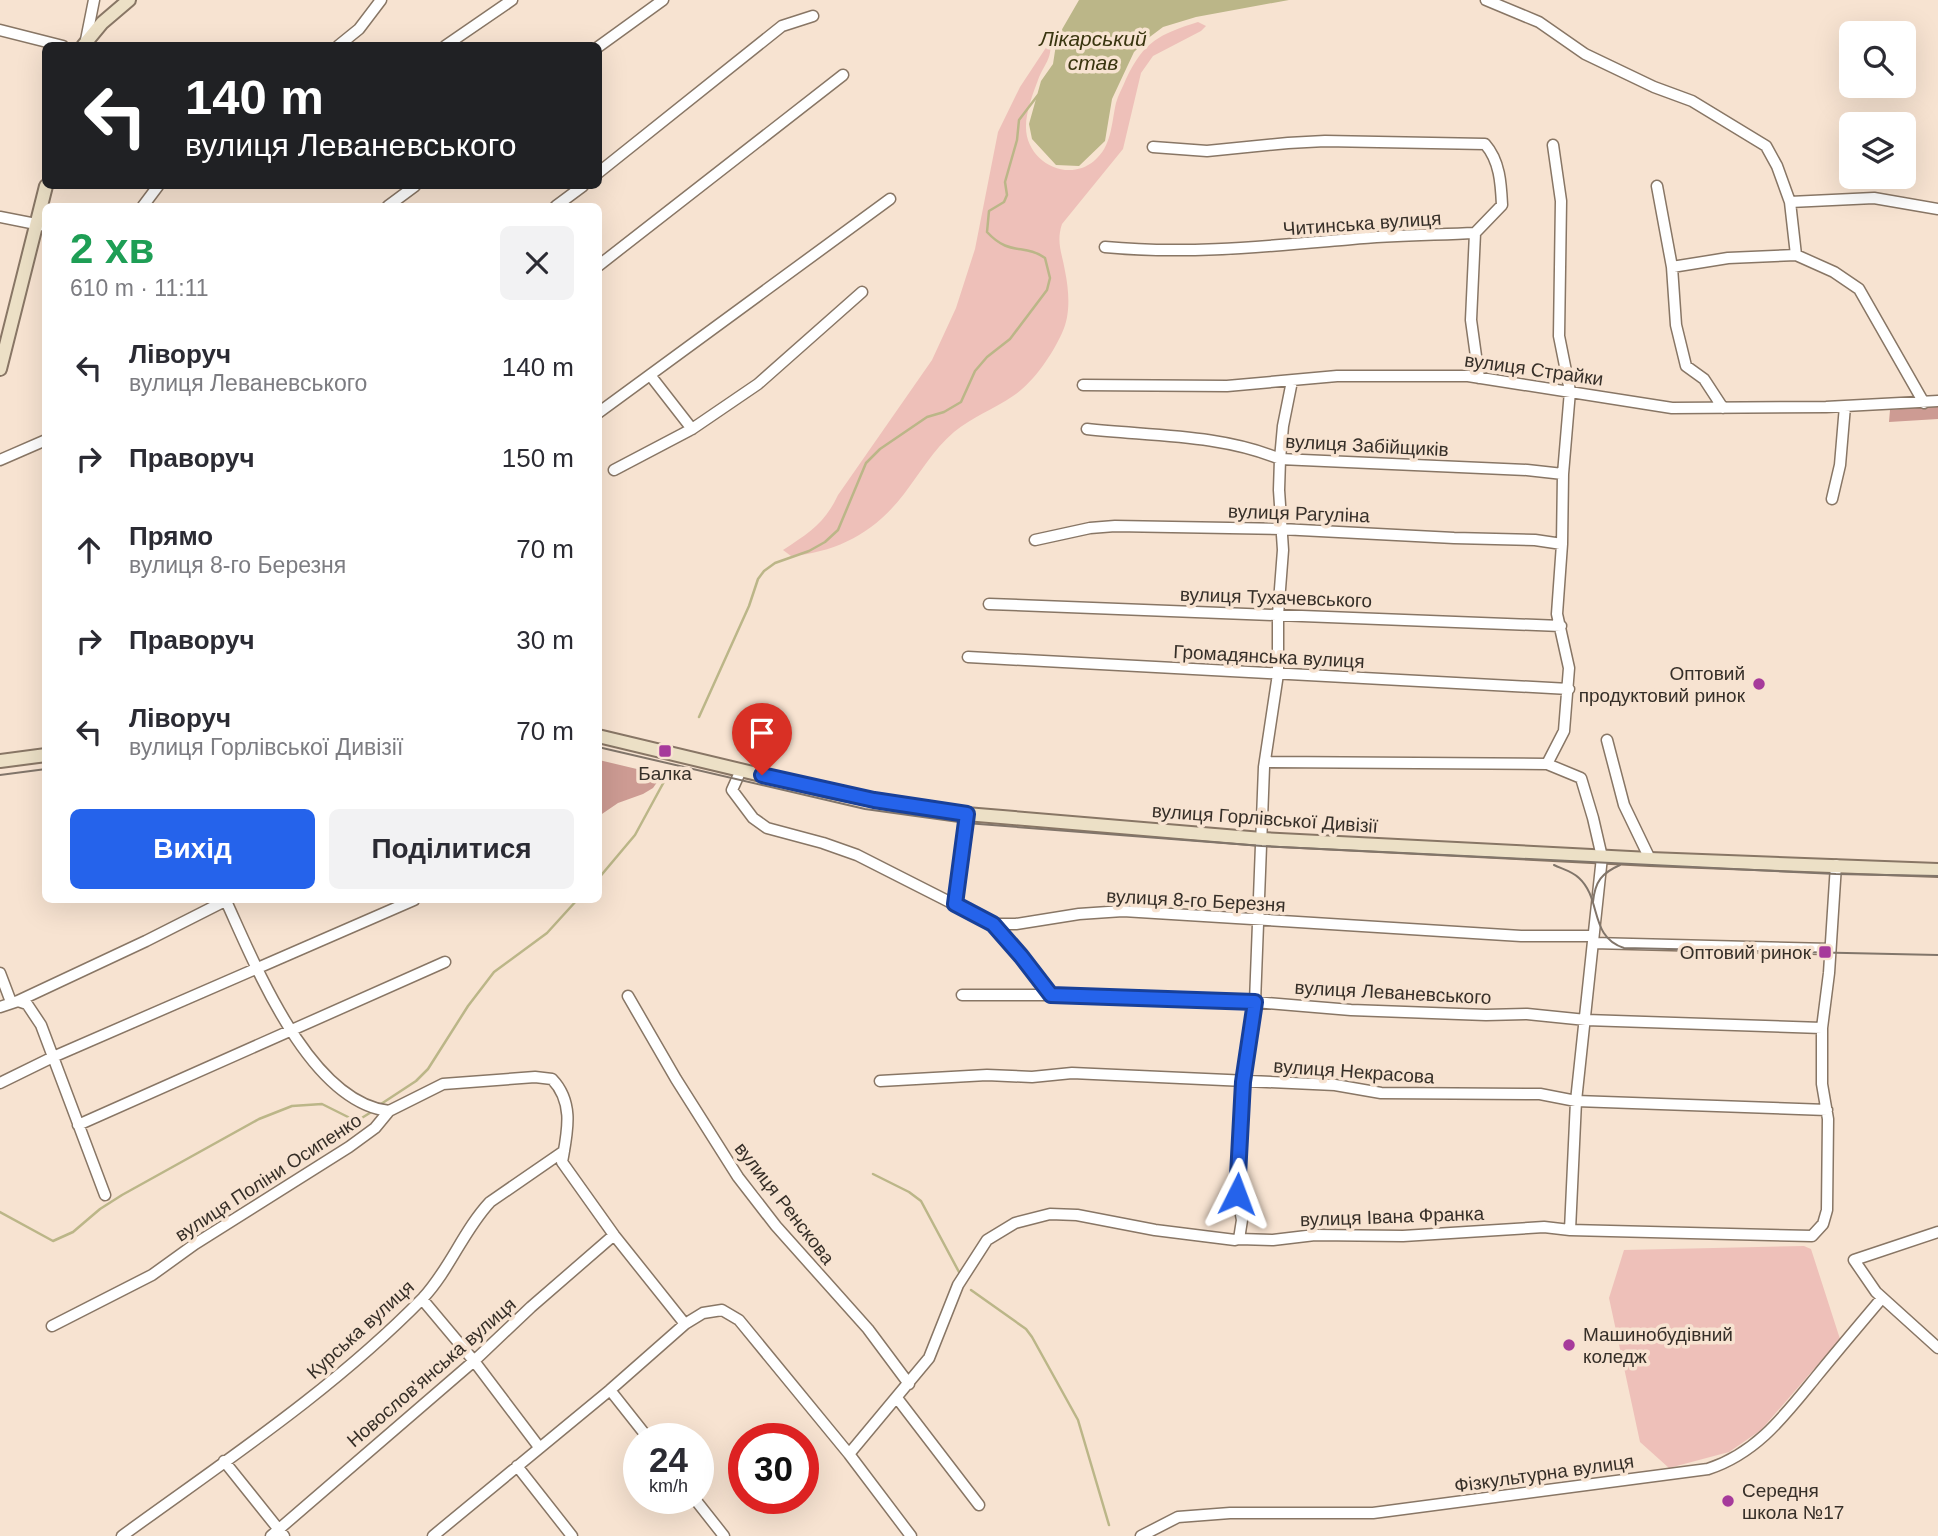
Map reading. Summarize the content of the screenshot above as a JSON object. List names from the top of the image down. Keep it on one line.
{"streets":{"main road":["вулиця Горлівської Дивізії"],"street":["Читинська вулиця","вулиця Страйки","вулиця Забійщиків","вулиця Рагуліна","вулиця Тухачевського","Громадянська вулиця","вулиця 8-го Березня","вулиця Леваневського","вулиця Некрасова","вулиця Поліни Осипенко","вулиця Ренскова","вулиця Івана Франка","Курська вулиця","Новослов'янська вулиця","Фізкультурна вулиця"]},"crossings":[["вулиця Некрасова","вулиця Івана Франка"],["вулиця Поліни Осипенко","Курська вулиця"],["вулиця Поліни Осипенко","Новослов'янська вулиця"],["вулиця Ренскова","вулиця Івана Франка"]],"water":["Лікарський став"],"places":{"other":["Оптовий продуктовий ринок","Машинобудівний коледж","Середня школа №17"],"transit":["Балка","Оптовий ринок"]},"page":{"turn":["140 m","вулиця Леваневського"],"heading":["2 хв","610 m · 11:11"],"list":[{"name":"Ліворуч","note":"вулиця Леваневського","value":"140 m"},{"name":"Праворуч","value":"150 m"},{"name":"Прямо","note":"вулиця 8-го Березня","value":"70 m"},{"name":"Праворуч","value":"30 m"},{"name":"Ліворуч","note":"вулиця Горлівської Дивізії","value":"70 m"}],"buttons":["Вихід","Поділитися"],"speed":"24 km/h","limit":"30"}}
